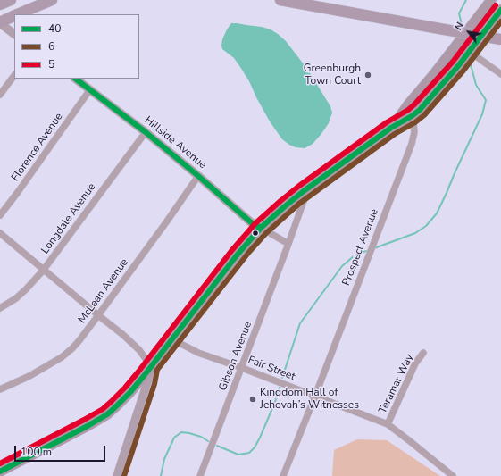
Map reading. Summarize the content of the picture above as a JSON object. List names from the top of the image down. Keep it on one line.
{"streets":{"main road":["Hillside Avenue"],"street":["Florence Avenue","Longdale Avenue","Prospect Avenue","McLean Avenue","Gibson Avenue","Fair Street","Teramar Way"]},"crossings":[["Hillside Avenue","Florence Avenue"],["Hillside Avenue","Longdale Avenue"],["Hillside Avenue","McLean Avenue"],["Prospect Avenue","Fair Street"],["Gibson Avenue","Fair Street"],["Fair Street","Teramar Way"]],"places":["Greenburgh Town Court","Kingdom Hall of Jehovah’s Witnesses"],"lines":["transit line 5","transit line 40","transit line 6"],"legend":["40","6","5"],"scale_bar":"100 m","north":"top left"}
